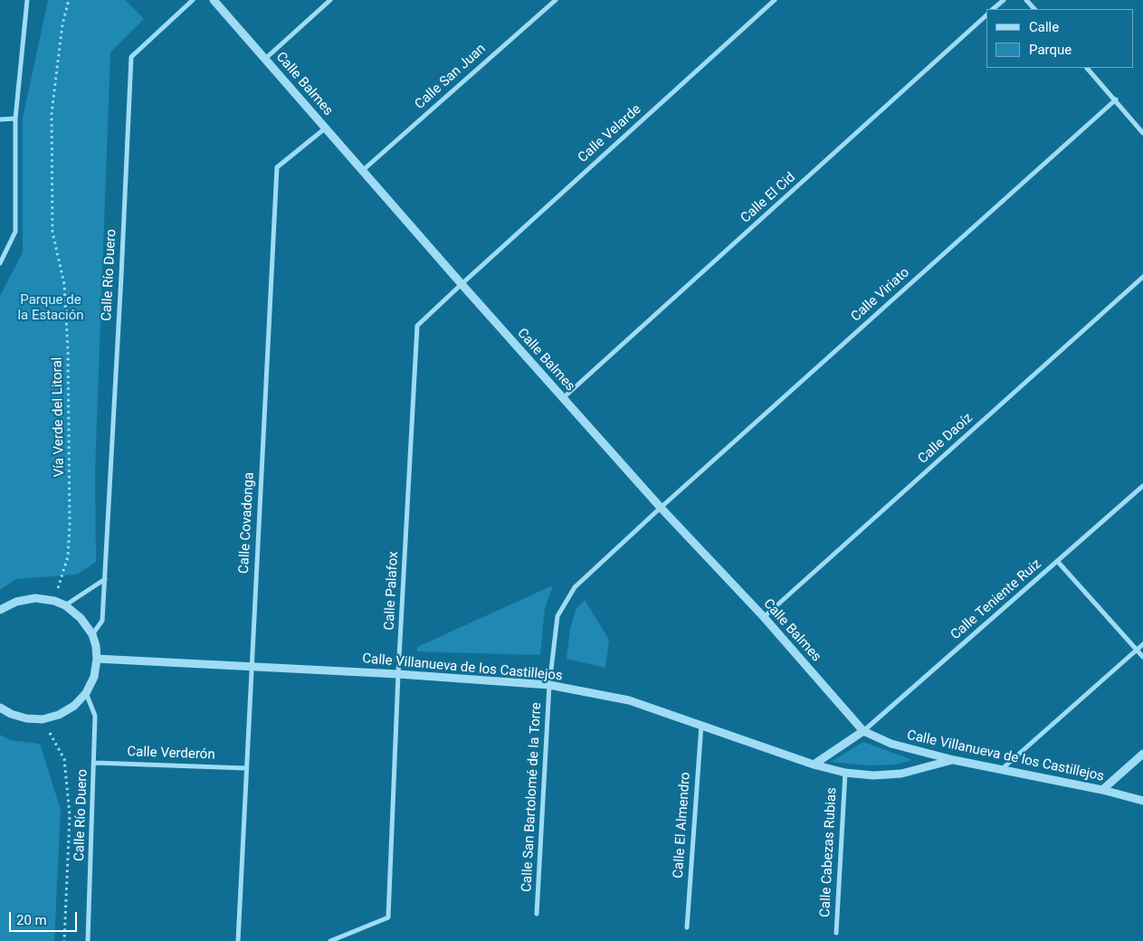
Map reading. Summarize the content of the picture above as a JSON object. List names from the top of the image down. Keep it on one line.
{"streets":{"street":["Calle San Juan","Calle Balmes","Calle Velarde","Calle El Cid","Calle Río Duero","Calle Viriato","Calle Daoíz","Calle Covadonga","Calle Palafox","Calle Teniente Ruiz","Calle Villanueva de los Castillejos","Calle Verderón","Calle San Bartolomé de la Torre","Calle El Almendro","Calle Cabezas Rubias"],"path":["Vía Verde del Litoral"]},"crossings":[["Calle San Juan","Calle Balmes"],["Calle Balmes","Calle Velarde"],["Calle Balmes","Calle El Cid"],["Calle Balmes","Calle Viriato"],["Calle Balmes","Calle Daoíz"],["Calle Balmes","Calle Covadonga"],["Calle Balmes","Calle Palafox"],["Calle Balmes","Calle Teniente Ruiz"],["Calle Balmes","Calle Villanueva de los Castillejos"],["Calle Balmes","Calle San Bartolomé de la Torre"],["Calle Velarde","Calle Palafox"],["Calle Río Duero","Calle Verderón"],["Calle Viriato","Calle San Bartolomé de la Torre"],["Calle Covadonga","Calle Villanueva de los Castillejos"],["Calle Covadonga","Calle Verderón"],["Calle Palafox","Calle Villanueva de los Castillejos"],["Calle Teniente Ruiz","Calle Villanueva de los Castillejos"],["Calle Villanueva de los Castillejos","Calle San Bartolomé de la Torre"],["Calle Villanueva de los Castillejos","Calle El Almendro"],["Calle Villanueva de los Castillejos","Calle Cabezas Rubias"]],"parks":["Parque de la Estación"],"legend":["Calle","Parque"],"scale_bar":"20 m"}
